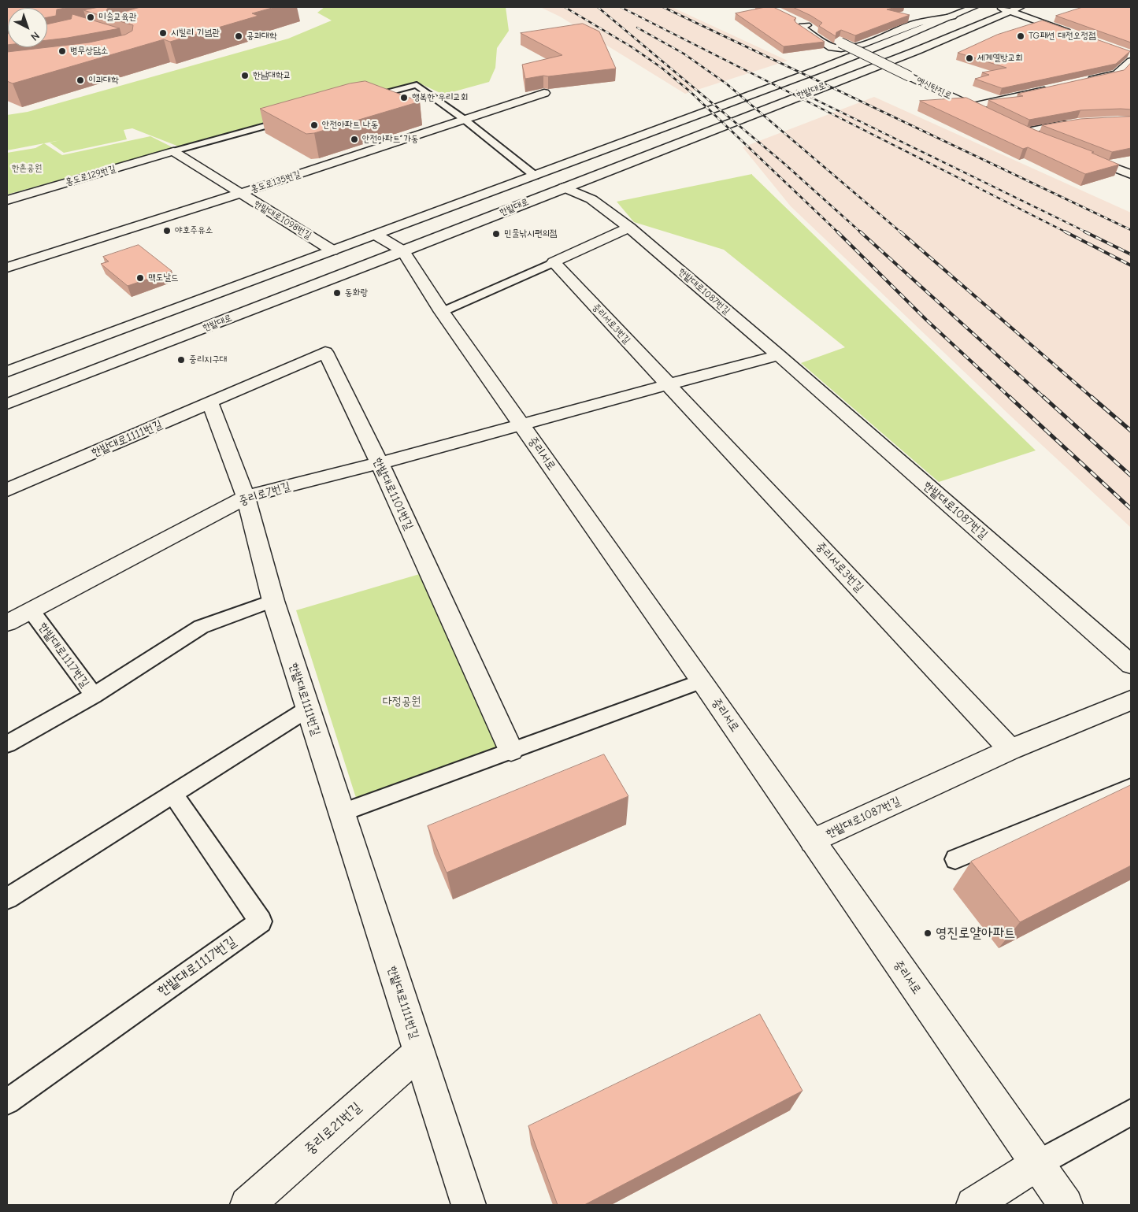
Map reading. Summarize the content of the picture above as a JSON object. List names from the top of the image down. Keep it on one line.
{"streets":{"street":["옛신탄진로","한밭대로","홍도로129번길","홍도로135번길","한밭대로1098번길","한밭대로1087번길","중리서로3번길","한밭대로1111번길","중리서로","중리로7번길","한밭대로1101번길","중리로21번길"],"lane":["한밭대로1117번길"]},"crossings":[["한밭대로","한밭대로1098번길"],["한밭대로","한밭대로1087번길"],["한밭대로","중리서로"],["홍도로129번길","한밭대로1098번길"],["홍도로135번길","한밭대로1098번길"],["한밭대로1087번길","중리서로3번길"],["한밭대로1087번길","중리서로"],["한밭대로1111번길","중리로7번길"],["한밭대로1111번길","한밭대로1101번길"],["한밭대로1111번길","중리로21번길"],["중리서로","중리로7번길"],["중리로7번길","한밭대로1101번길"],["중리로7번길","한밭대로1117번길"]],"parks":["한촌공원","다정공원"],"places":["미술교육관","시빌리 기념관","공과대학","TG패션 대전오정점","병무상담소","세계열방교회","한남대학교","이과대학","행복한 우리교회","안전아파트 나동","안전아파트 가동","야호주유소","민물낚시편의점","맥도날드","동화랑","중리지구대","영진로얄아파트"],"north":"bottom right"}
